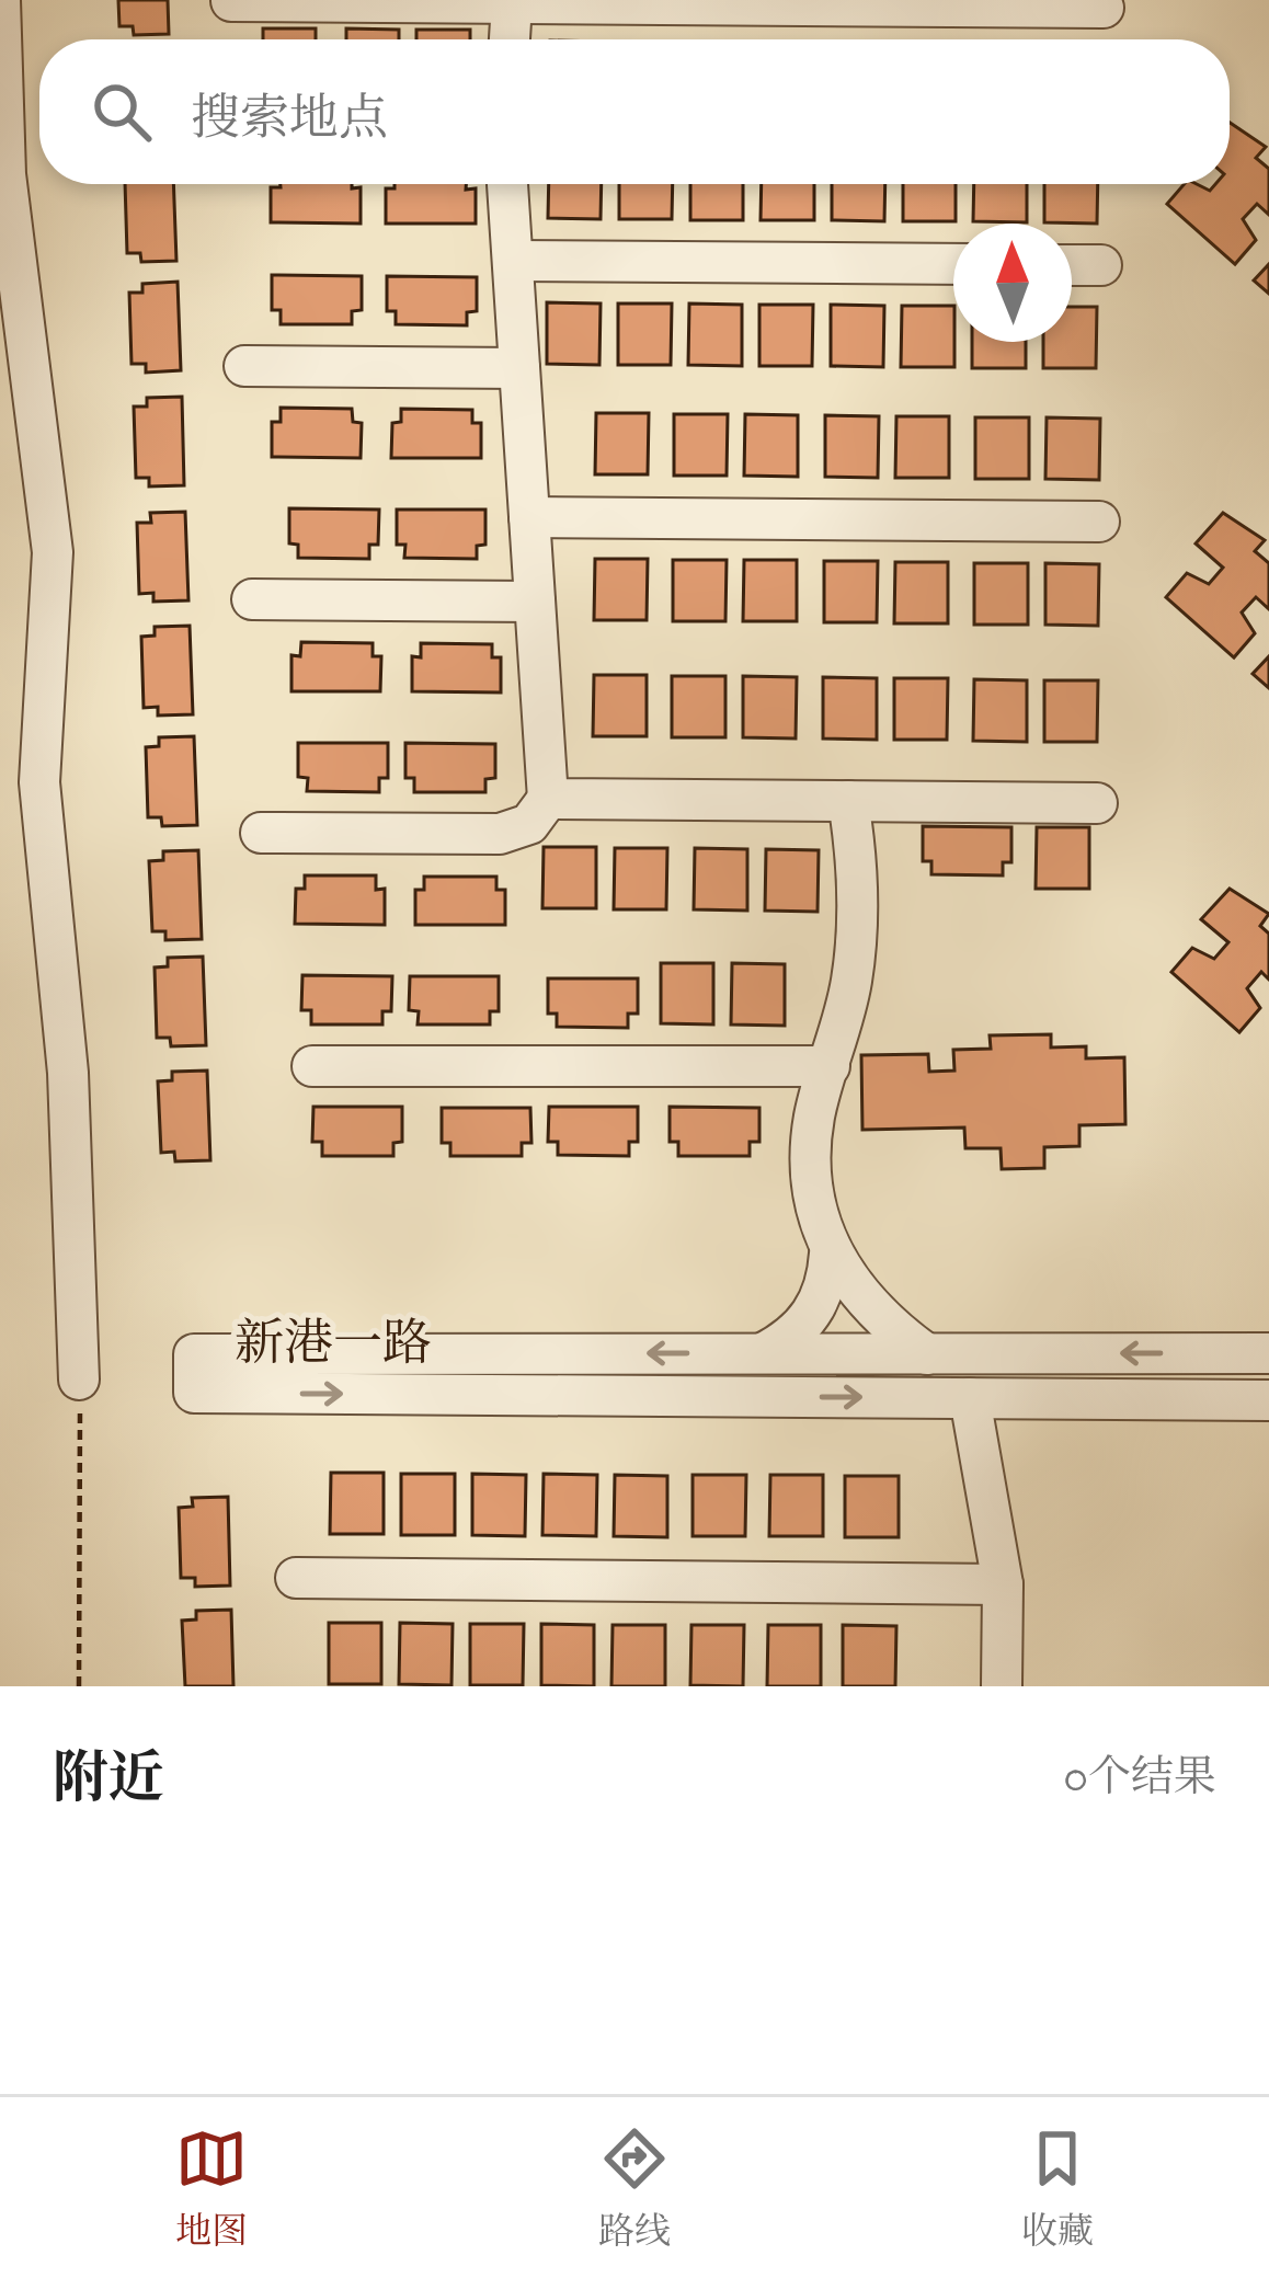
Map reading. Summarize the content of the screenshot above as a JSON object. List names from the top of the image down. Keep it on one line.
{"streets":{"street":["新港一路"]},"north":"top","page":{"search":"搜索地点","heading":["附近","0个结果"],"nav":["地图","路线","收藏"]}}
